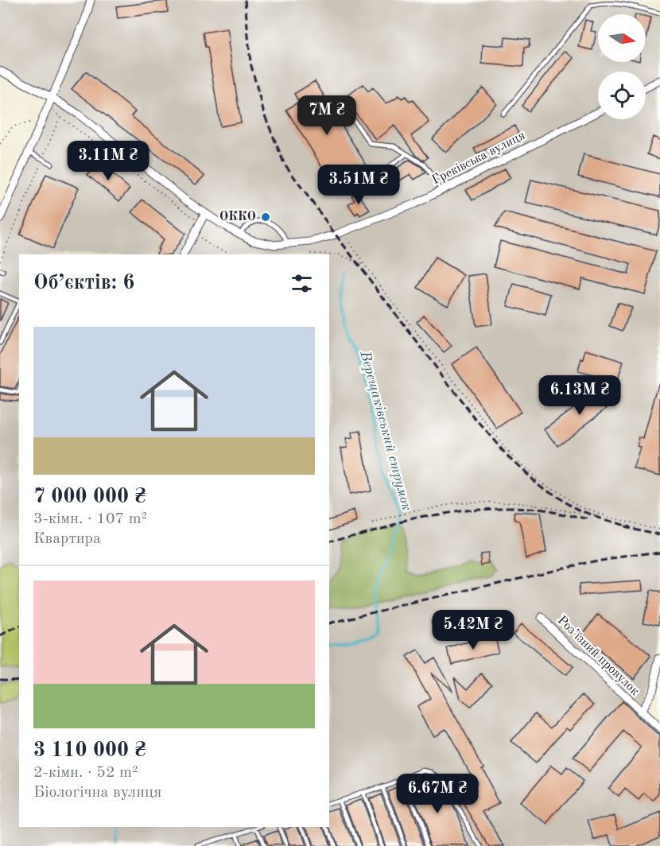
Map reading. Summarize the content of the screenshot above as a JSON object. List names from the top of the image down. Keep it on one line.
{"streets":{"street":["Греківська вулиця","Роз’їзний провулок"]},"water":["Верещаківський струмок"],"places":["ОККО"],"north":"right","page":{"price":["7M ₴","3.11M ₴","3.51M ₴","6.13M ₴","5.42M ₴","6.67M ₴"],"heading":"Об’єктів: 6","list":[{"name":"7 000 000 ₴","note":"3-кімн. · 107 m² · Квартира"},{"name":"3 110 000 ₴","note":"2-кімн. · 52 m² · Біологічна вулиця"}]}}
